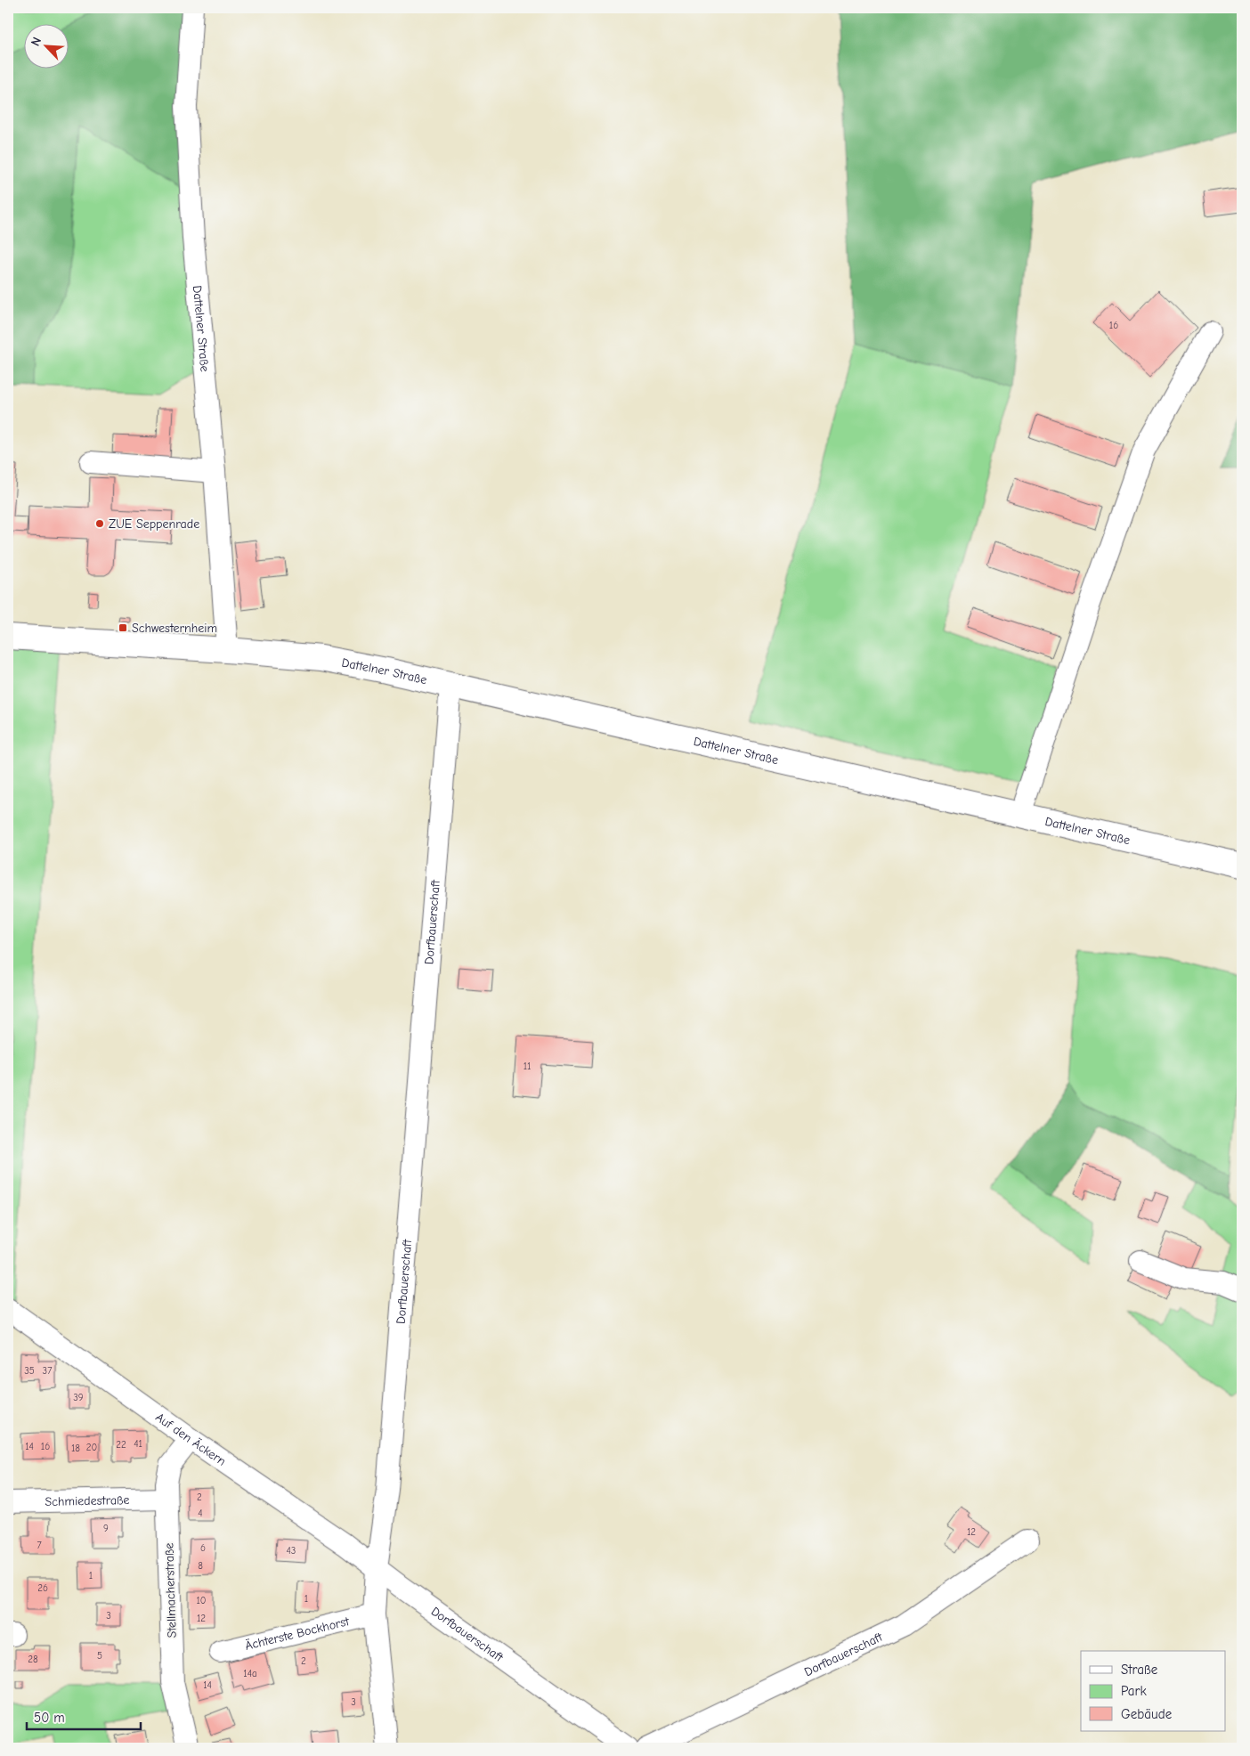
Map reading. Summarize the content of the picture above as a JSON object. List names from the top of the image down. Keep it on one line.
{"streets":{"main road":["Dattelner Straße"],"street":["Dorfbauerschaft","Auf den Äckern","Schmiedestraße","Stellmacherstraße","Ächterste Bockhorst"]},"crossings":[["Dattelner Straße","Dorfbauerschaft"],["Dorfbauerschaft","Auf den Äckern"],["Auf den Äckern","Stellmacherstraße"],["Schmiedestraße","Stellmacherstraße"]],"places":{"other":["ZUE Seppenrade"],"transit":["Schwesternheim"]},"house_numbers":["16","11","35","37","39","41","22","14","16","20","18","2","4","9","12","7","6","43","8","1","26","1","10","3","12","5","28","2","14a","14","3"],"legend":["Straße","Park","Gebäude"],"scale_bar":"50 m","north":"top left"}
